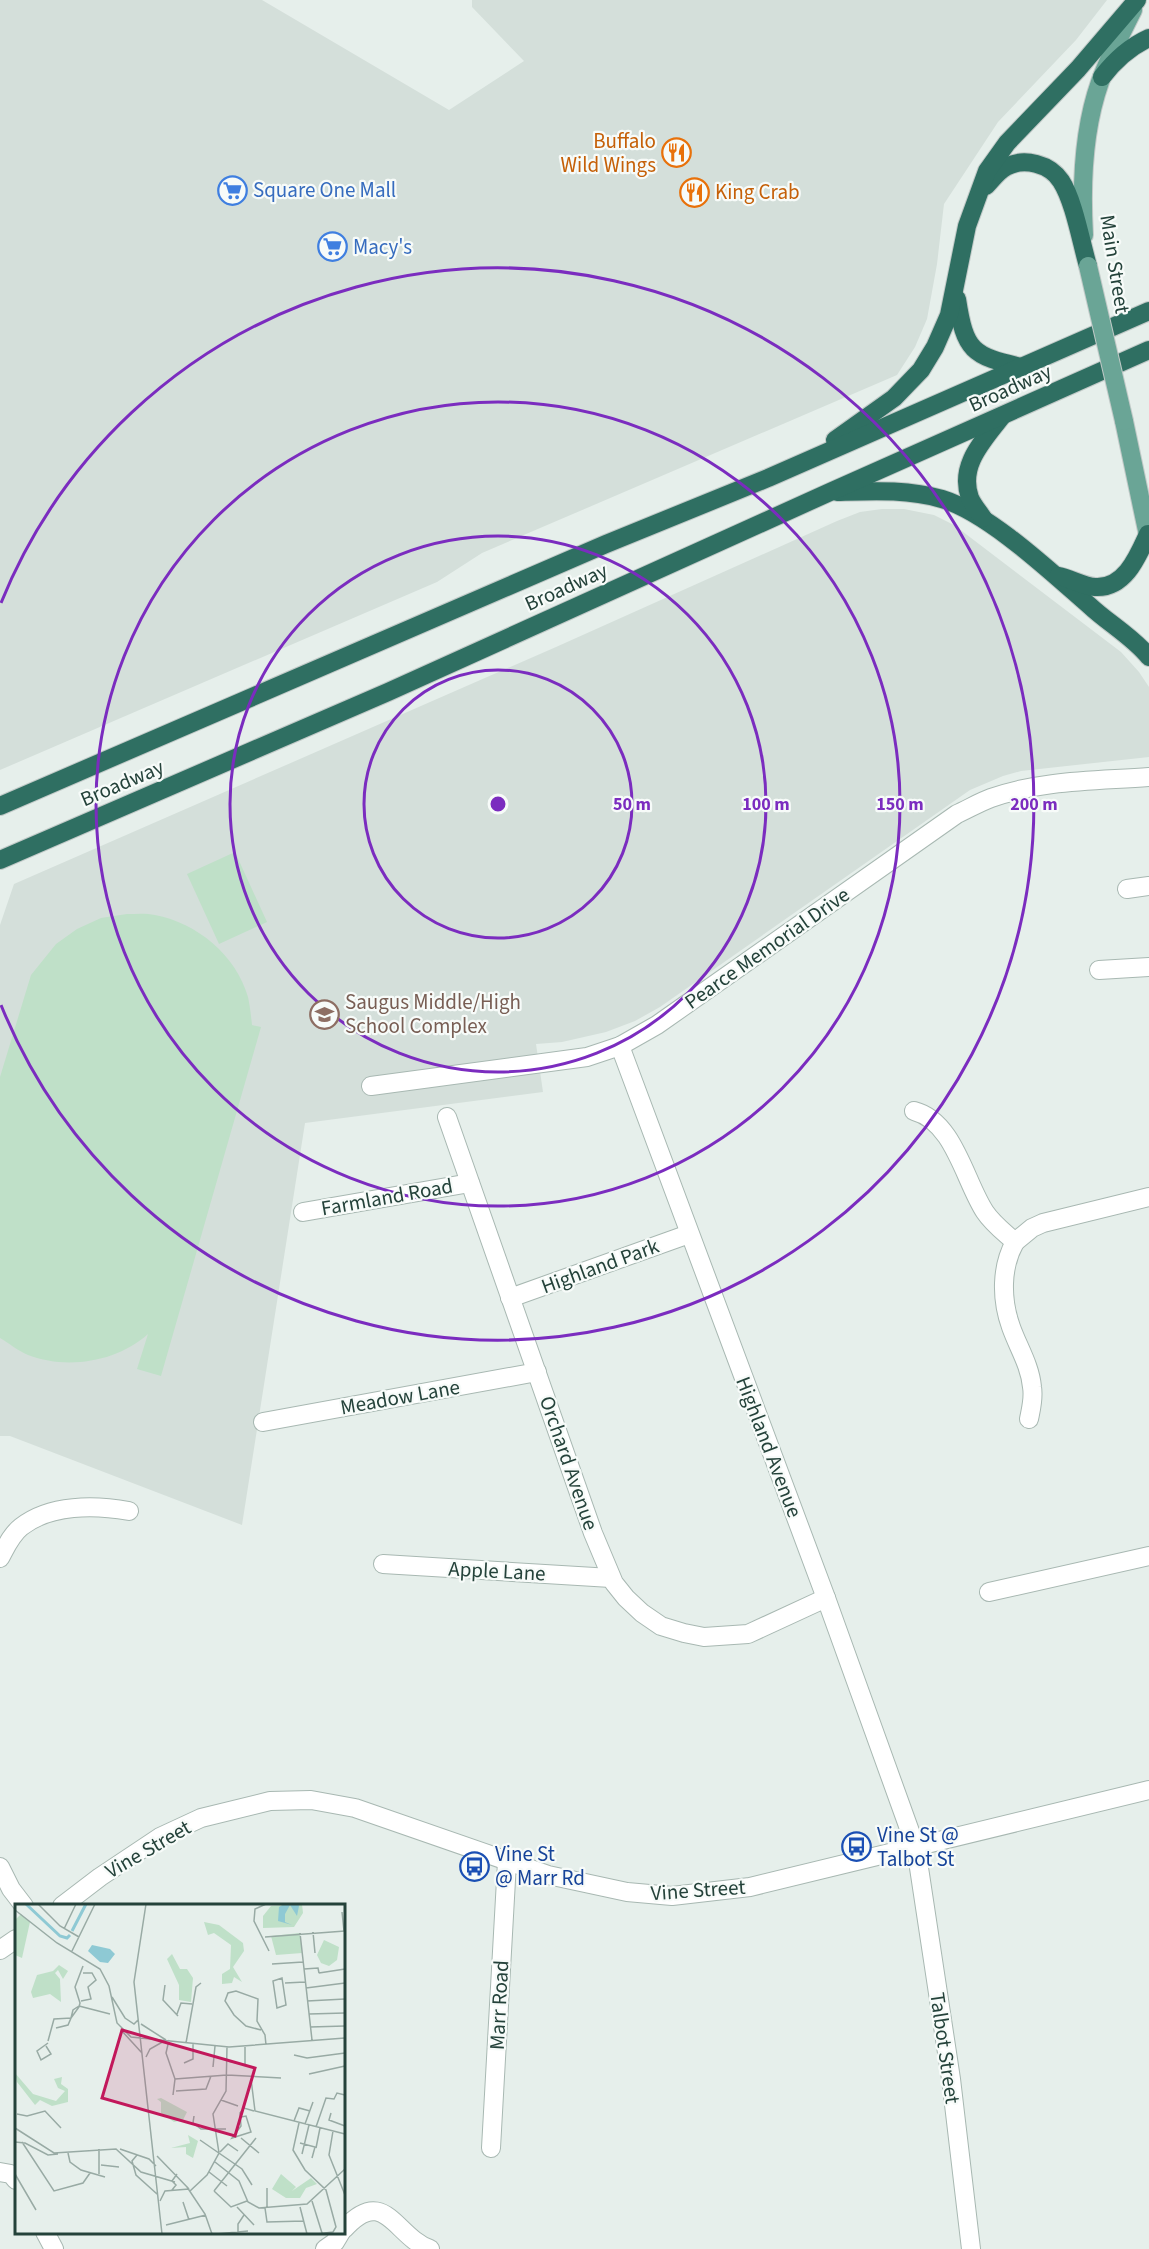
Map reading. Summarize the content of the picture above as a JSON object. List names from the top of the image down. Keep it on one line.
{"streets":{"highway":["Broadway"],"main road":["Main Street"],"street":["Pearce Memorial Drive","Farmland Road","Highland Park","Meadow Lane","Highland Avenue","Orchard Avenue","Apple Lane","Vine Street","Marr Road","Talbot Street"]},"crossings":[["Pearce Memorial Drive","Highland Avenue"],["Farmland Road","Orchard Avenue"],["Highland Park","Highland Avenue"],["Highland Park","Orchard Avenue"],["Meadow Lane","Orchard Avenue"],["Highland Avenue","Orchard Avenue"],["Highland Avenue","Vine Street"],["Highland Avenue","Talbot Street"],["Orchard Avenue","Apple Lane"],["Vine Street","Marr Road"],["Vine Street","Talbot Street"]],"places":{"restaurant":["Buffalo Wild Wings","King Crab"],"supermarket":["Square One Mall","Macy's"],"school or university":["Saugus Middle/High School Complex"],"bus stop":["Vine St @ Talbot St","Vine St @ Marr Rd"]},"rings":["50 m","100 m","150 m","200 m"]}
